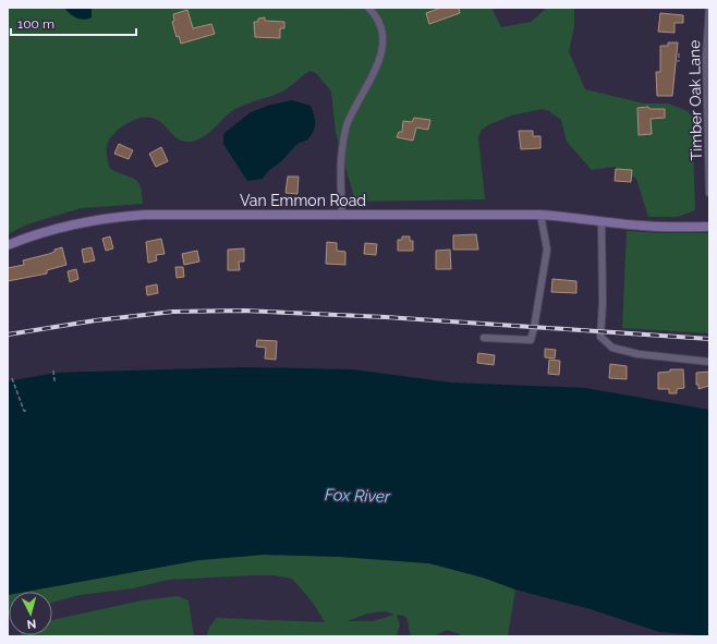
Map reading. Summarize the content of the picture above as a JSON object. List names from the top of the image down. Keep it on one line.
{"streets":{"street":["Timber Oak Lane","Van Emmon Road"]},"water":["Fox River"],"scale_bar":"100 m","north":"bottom"}
